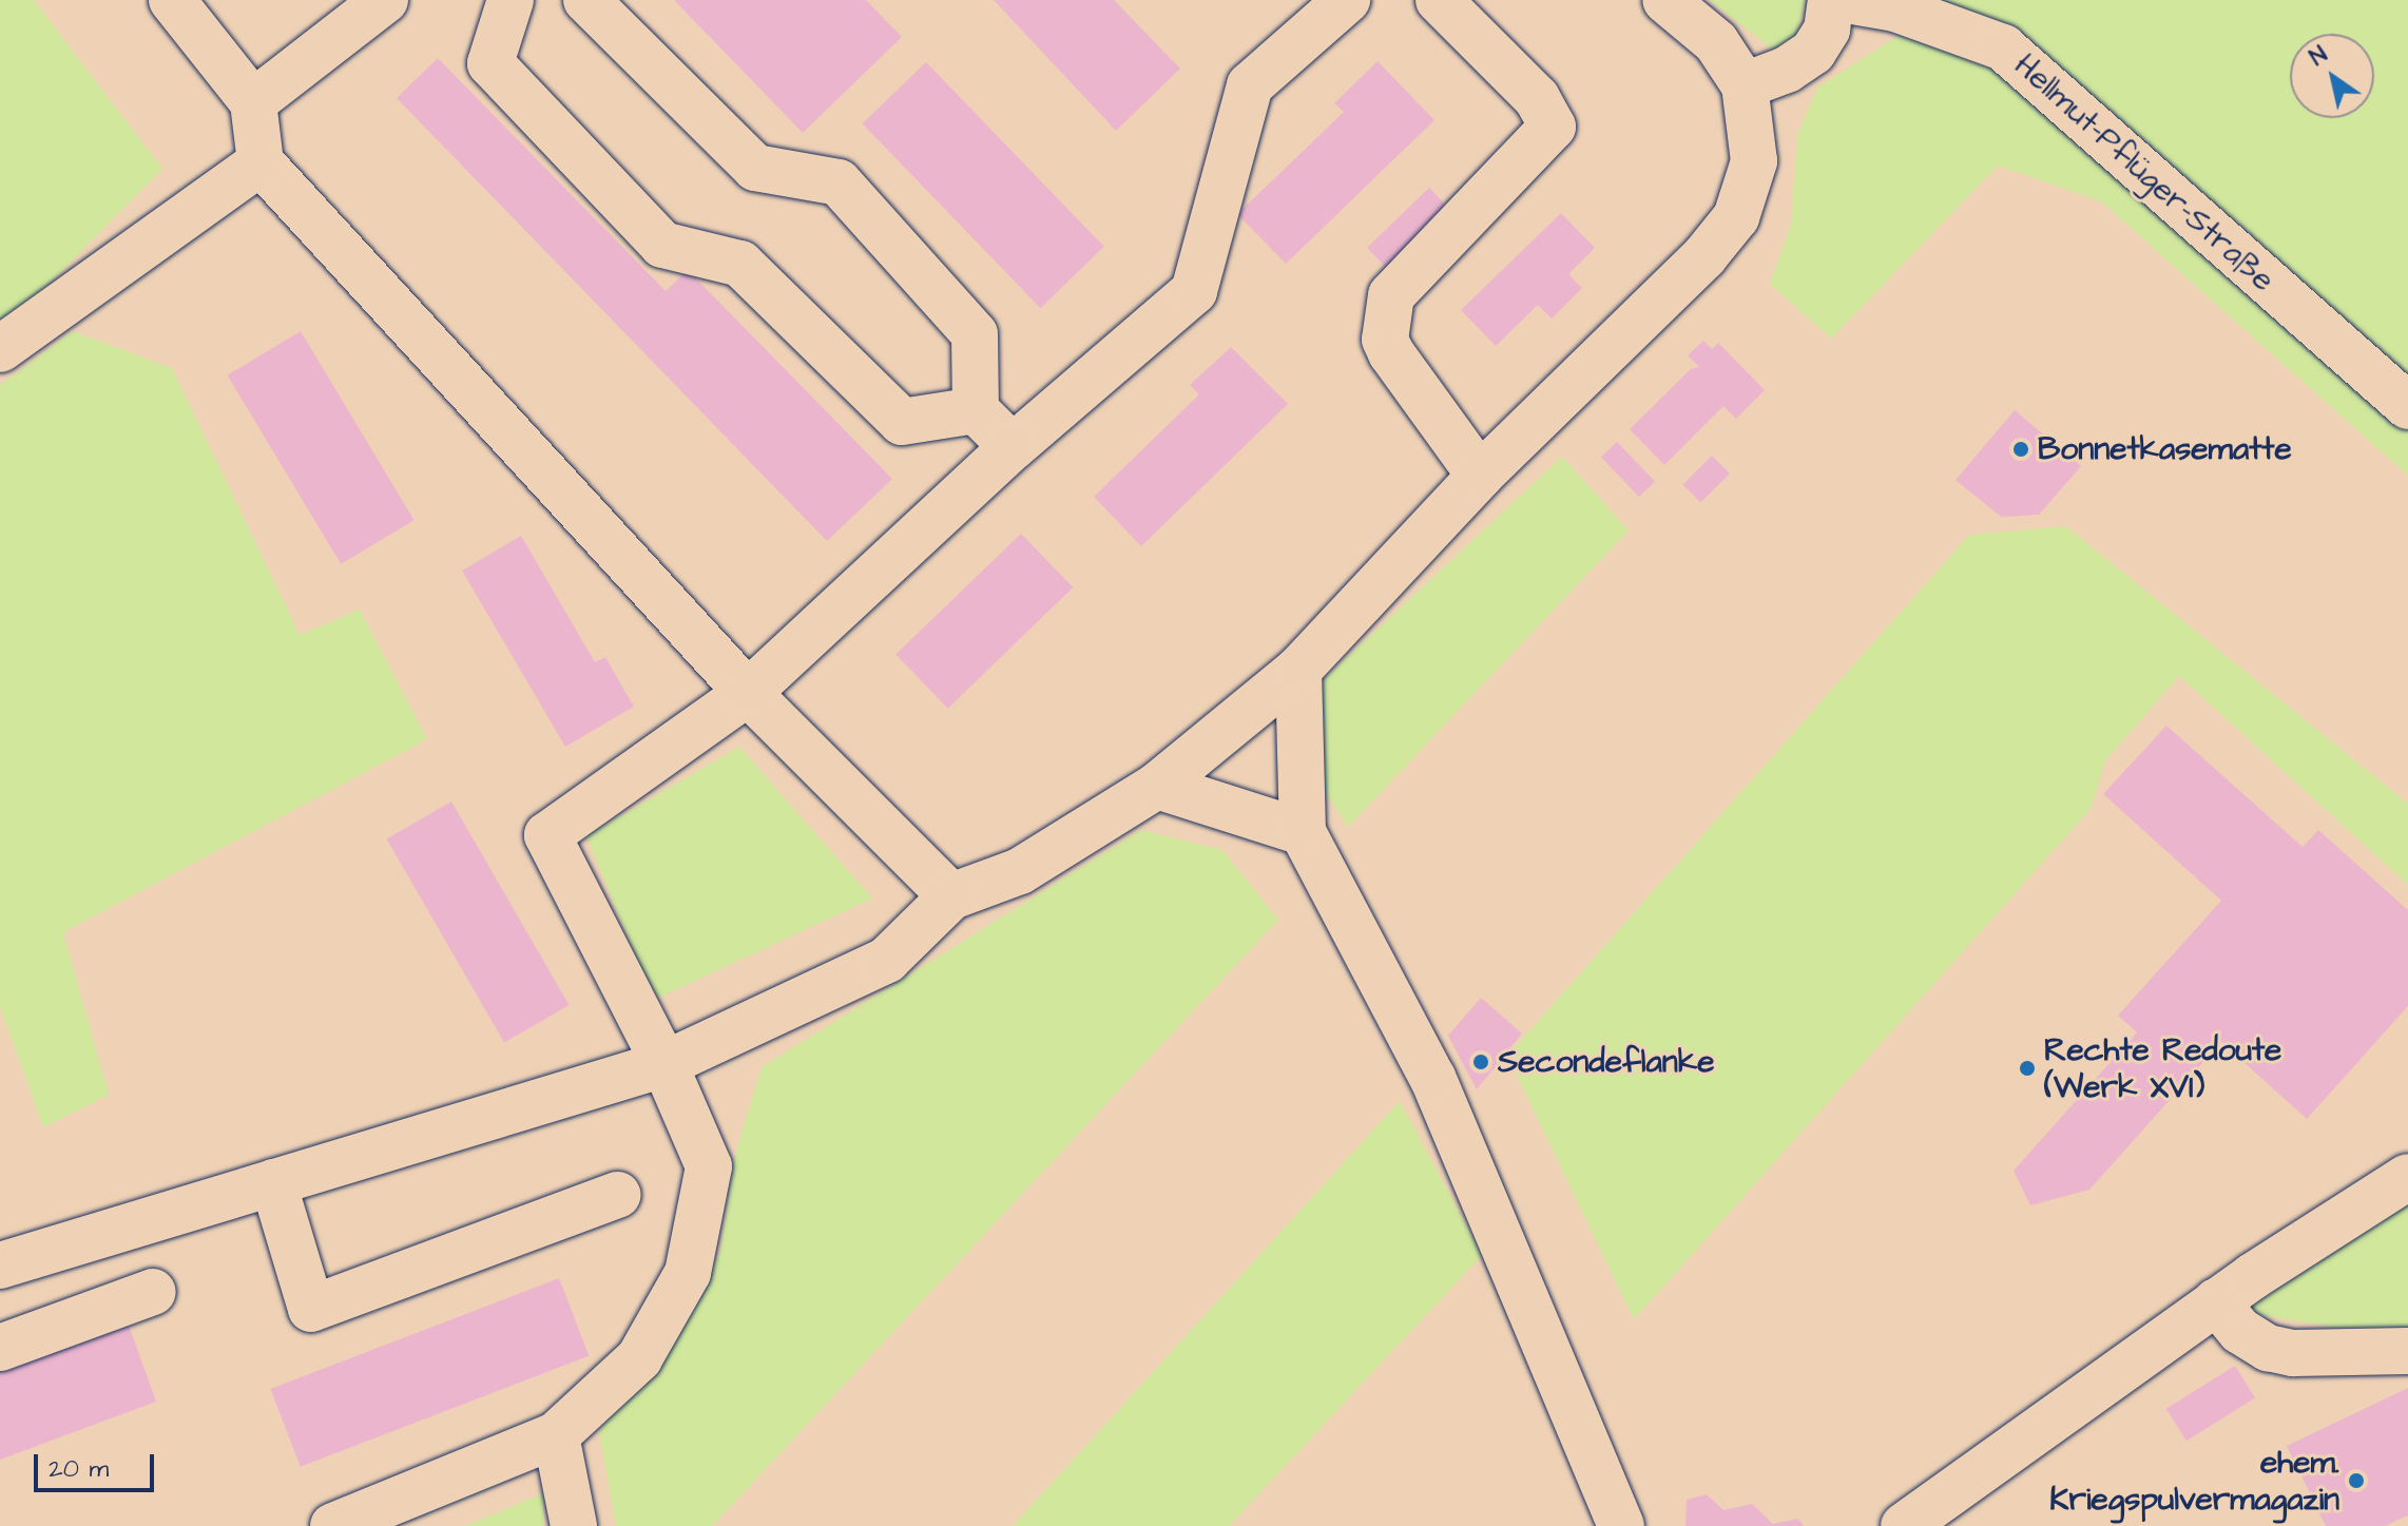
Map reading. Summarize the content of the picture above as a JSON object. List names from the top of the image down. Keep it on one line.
{"streets":{"street":["Hellmut-Pflüger-Straße"]},"places":["Bonnetkasematte","Secondeflanke","Rechte Redoute (Werk XVI)","ehem. Kriegspulvermagazin"],"scale_bar":"20 m","north":"top left"}
